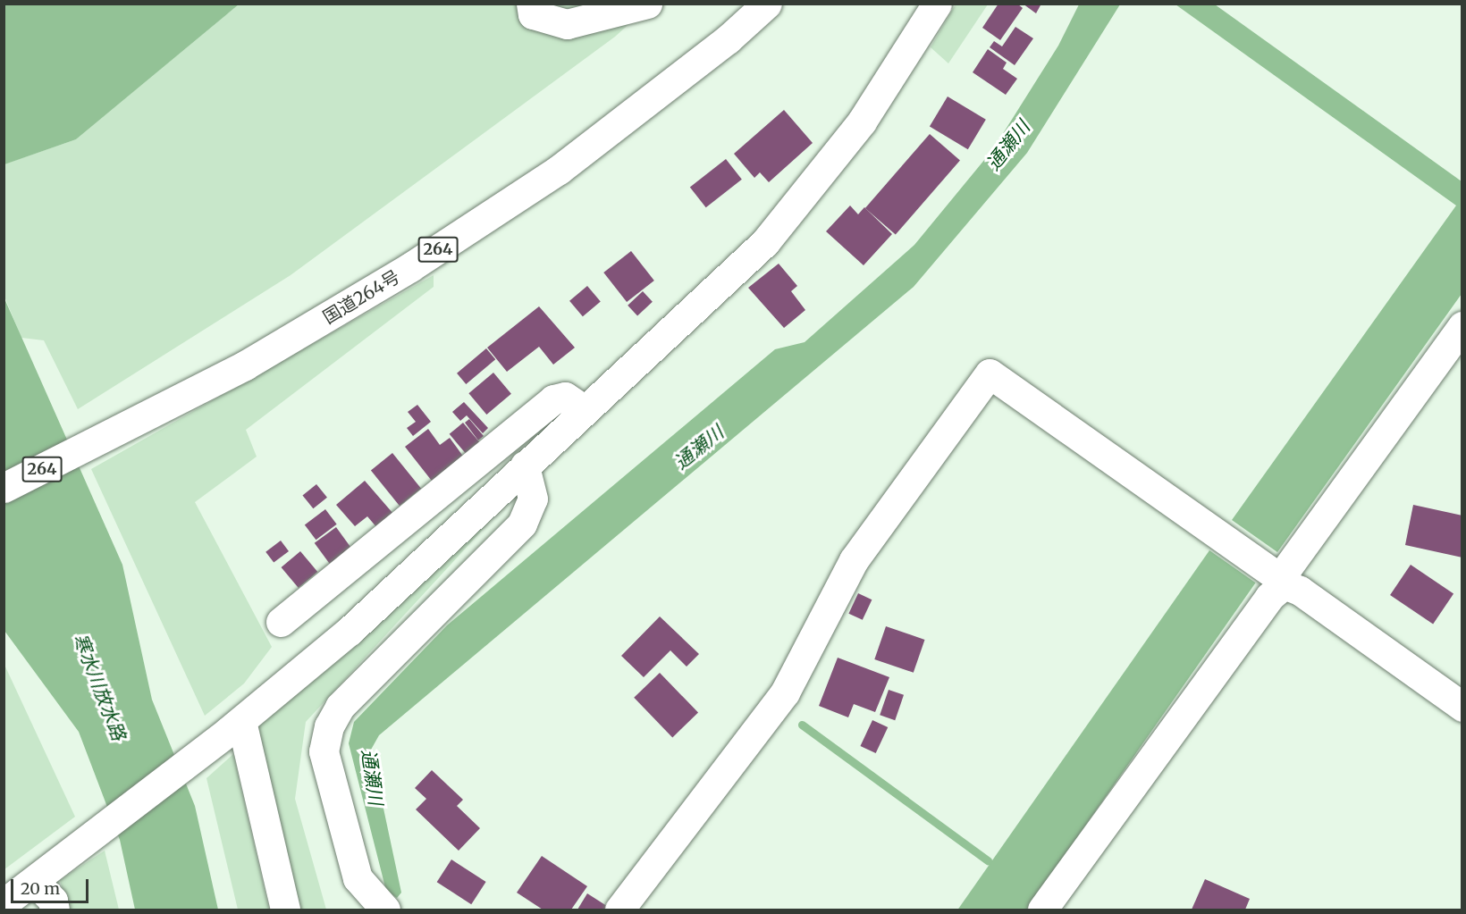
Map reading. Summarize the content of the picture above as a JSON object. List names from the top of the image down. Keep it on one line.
{"streets":{"main road":["264","国道264号"]},"water":["通瀬川","寒水川放水路"],"scale_bar":"20 m"}
